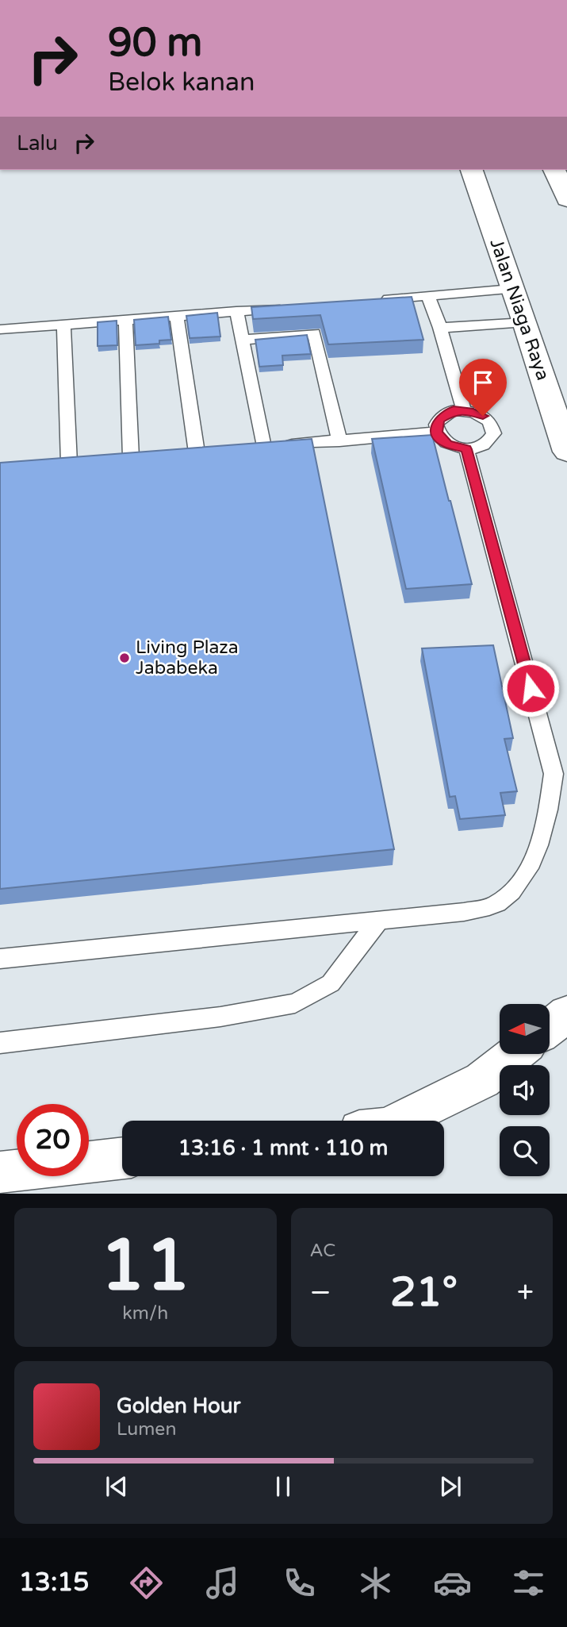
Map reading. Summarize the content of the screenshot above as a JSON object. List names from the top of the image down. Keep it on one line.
{"streets":{"main road":["Jalan Niaga Raya"]},"places":["Living Plaza Jababeka"],"north":"left","page":{"turn":["90 m","Belok kanan"],"then":"Lalu","limit":"20","trip":"13:16 · 1 mnt · 110 m","tile":[["11","km/h"],"AC"],"heat":["−","21°","+"],"song":["Golden Hour","Lumen"],"tabs":"13:15"}}
